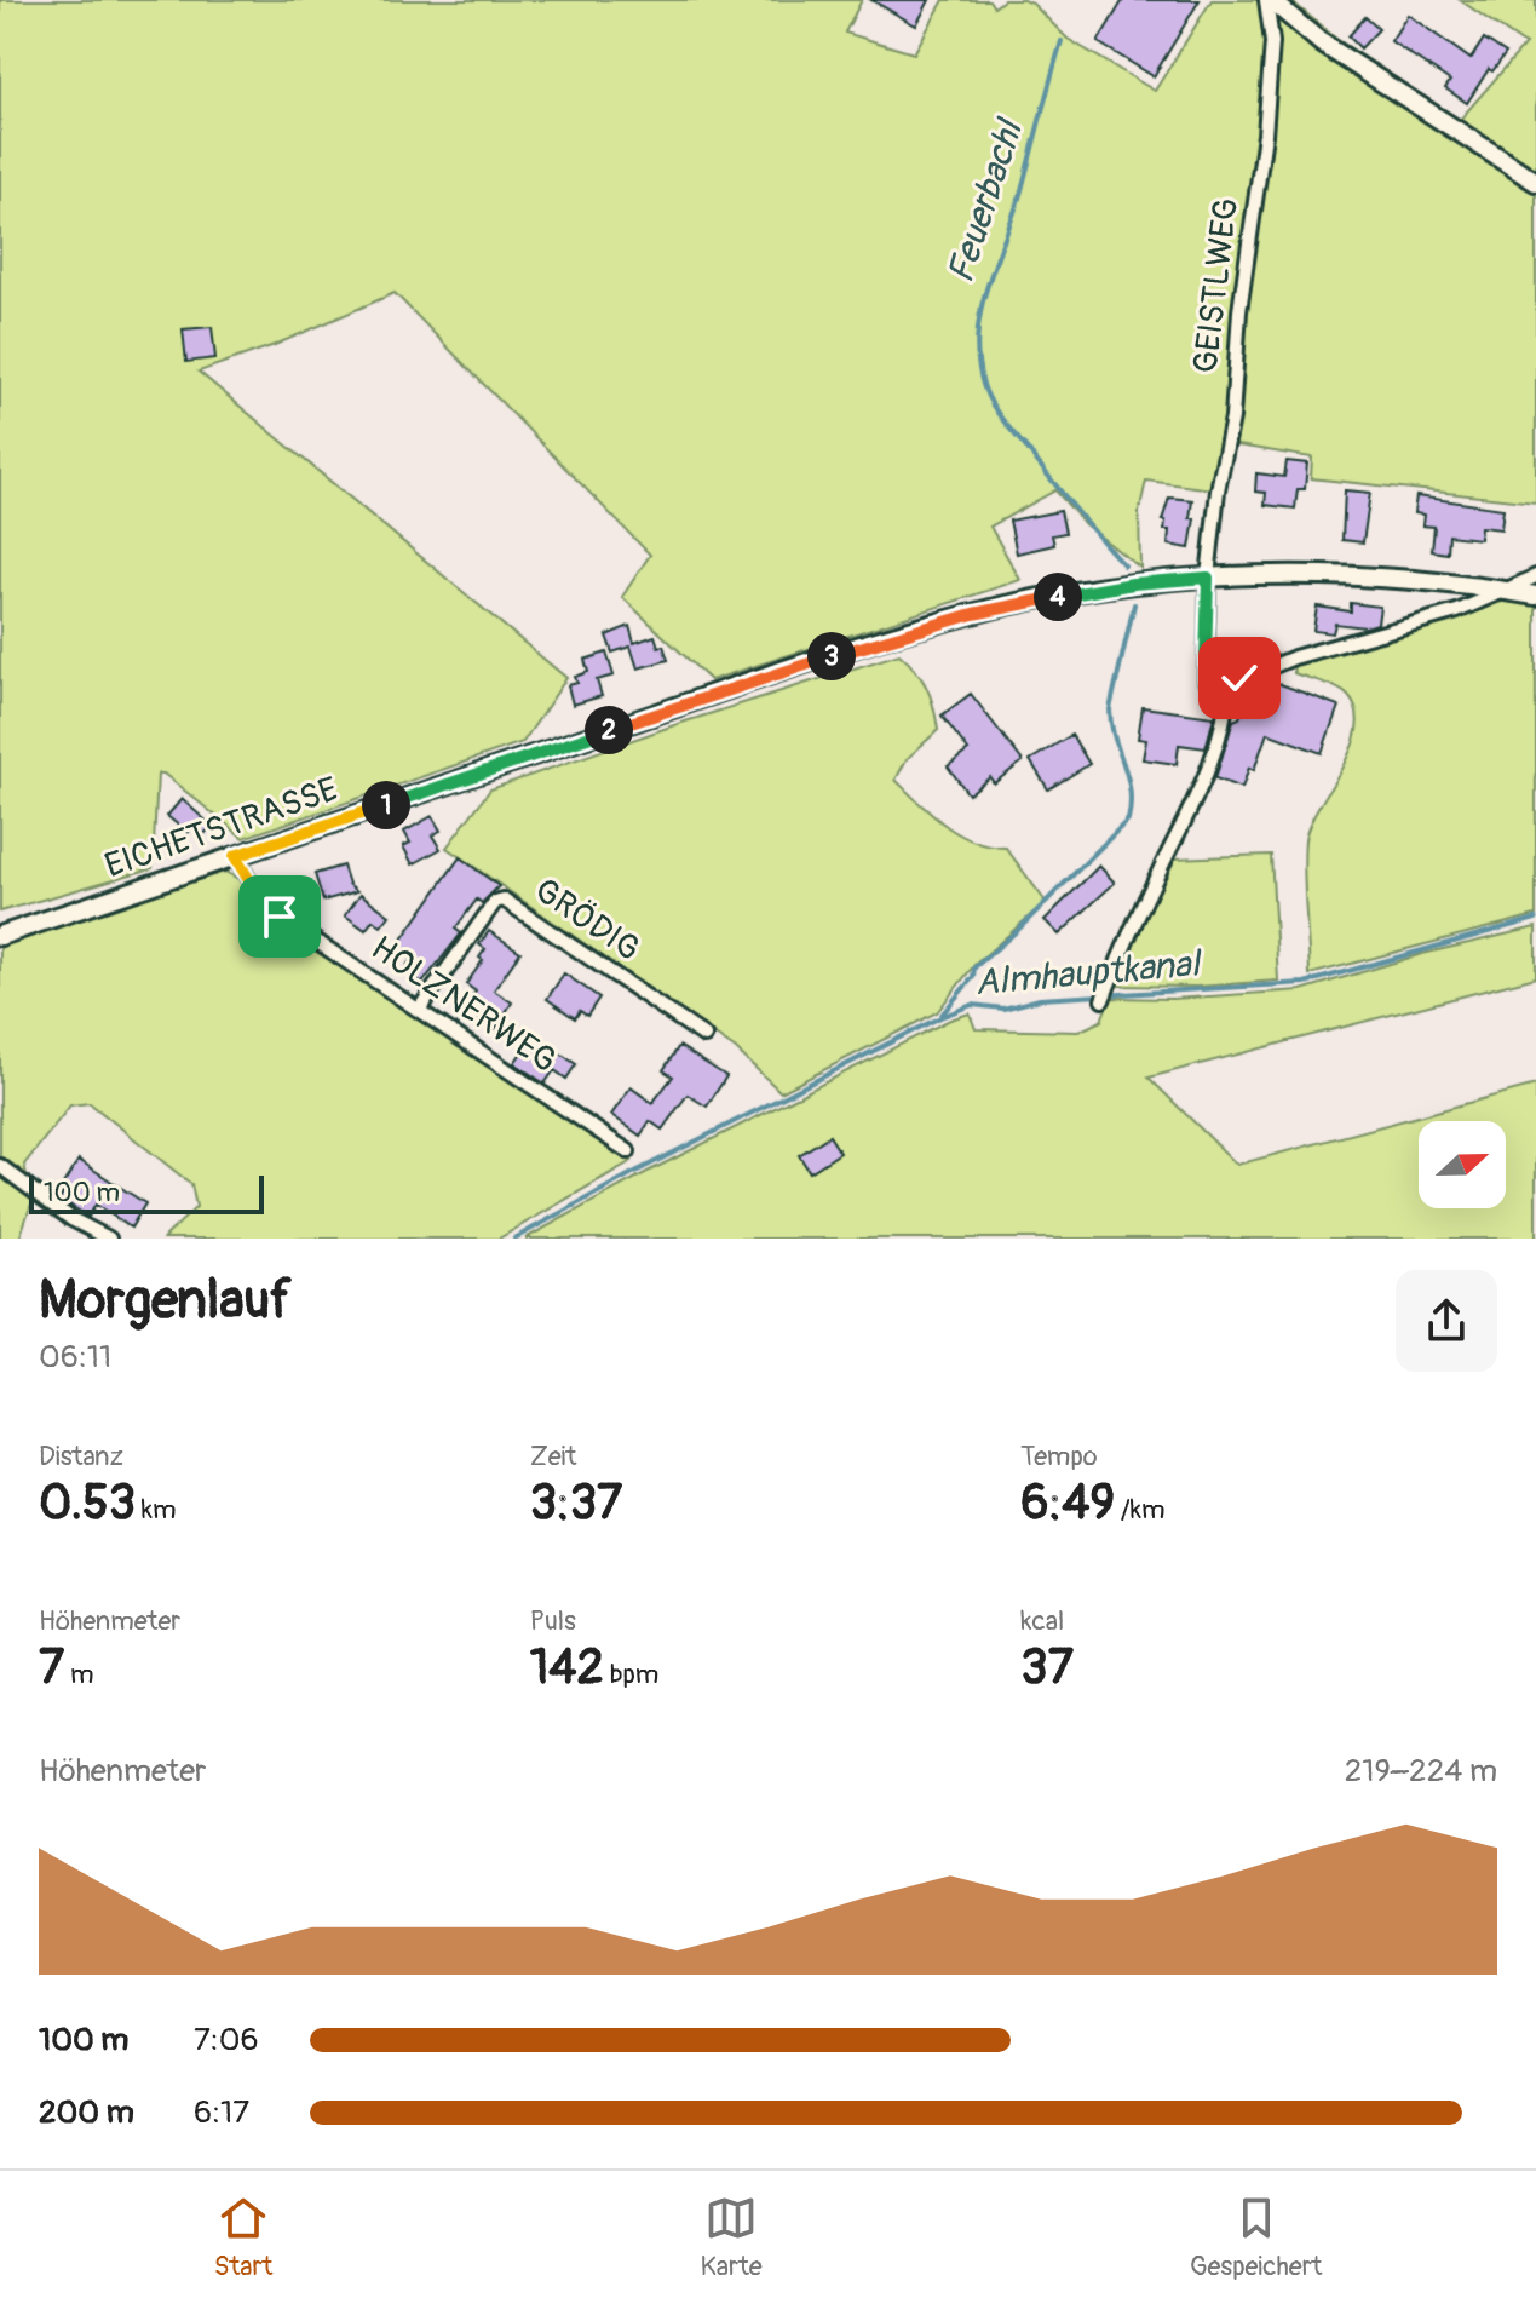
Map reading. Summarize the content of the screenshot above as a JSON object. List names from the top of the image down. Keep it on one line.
{"streets":{"main road":["EICHETSTRASSE"],"street":["GEISTLWEG","GRÖDIG","HOLZNERWEG"]},"crossings":[["GEISTLWEG","EICHETSTRASSE"],["EICHETSTRASSE","HOLZNERWEG"],["GRÖDIG","HOLZNERWEG"]],"water":["Feuerbachl","Almhauptkanal"],"scale_bar":"100 m","north":"right","page":{"pins":["4","3","2","1"],"scale":"100 m","heading":["Morgenlauf","06:11"],"stats":[["Distanz","0.53 km"],["Zeit","3:37"],["Tempo","6:49 /km"],["Höhenmeter","7 m"],["Puls","142 bpm"],["kcal","37"]],"chart":["Höhenmeter","219–224 m"],"list":[{"name":"100 m","note":"7:06"},{"name":"200 m","note":"6:17"}],"tabs":["Start","Karte","Gespeichert"]}}
